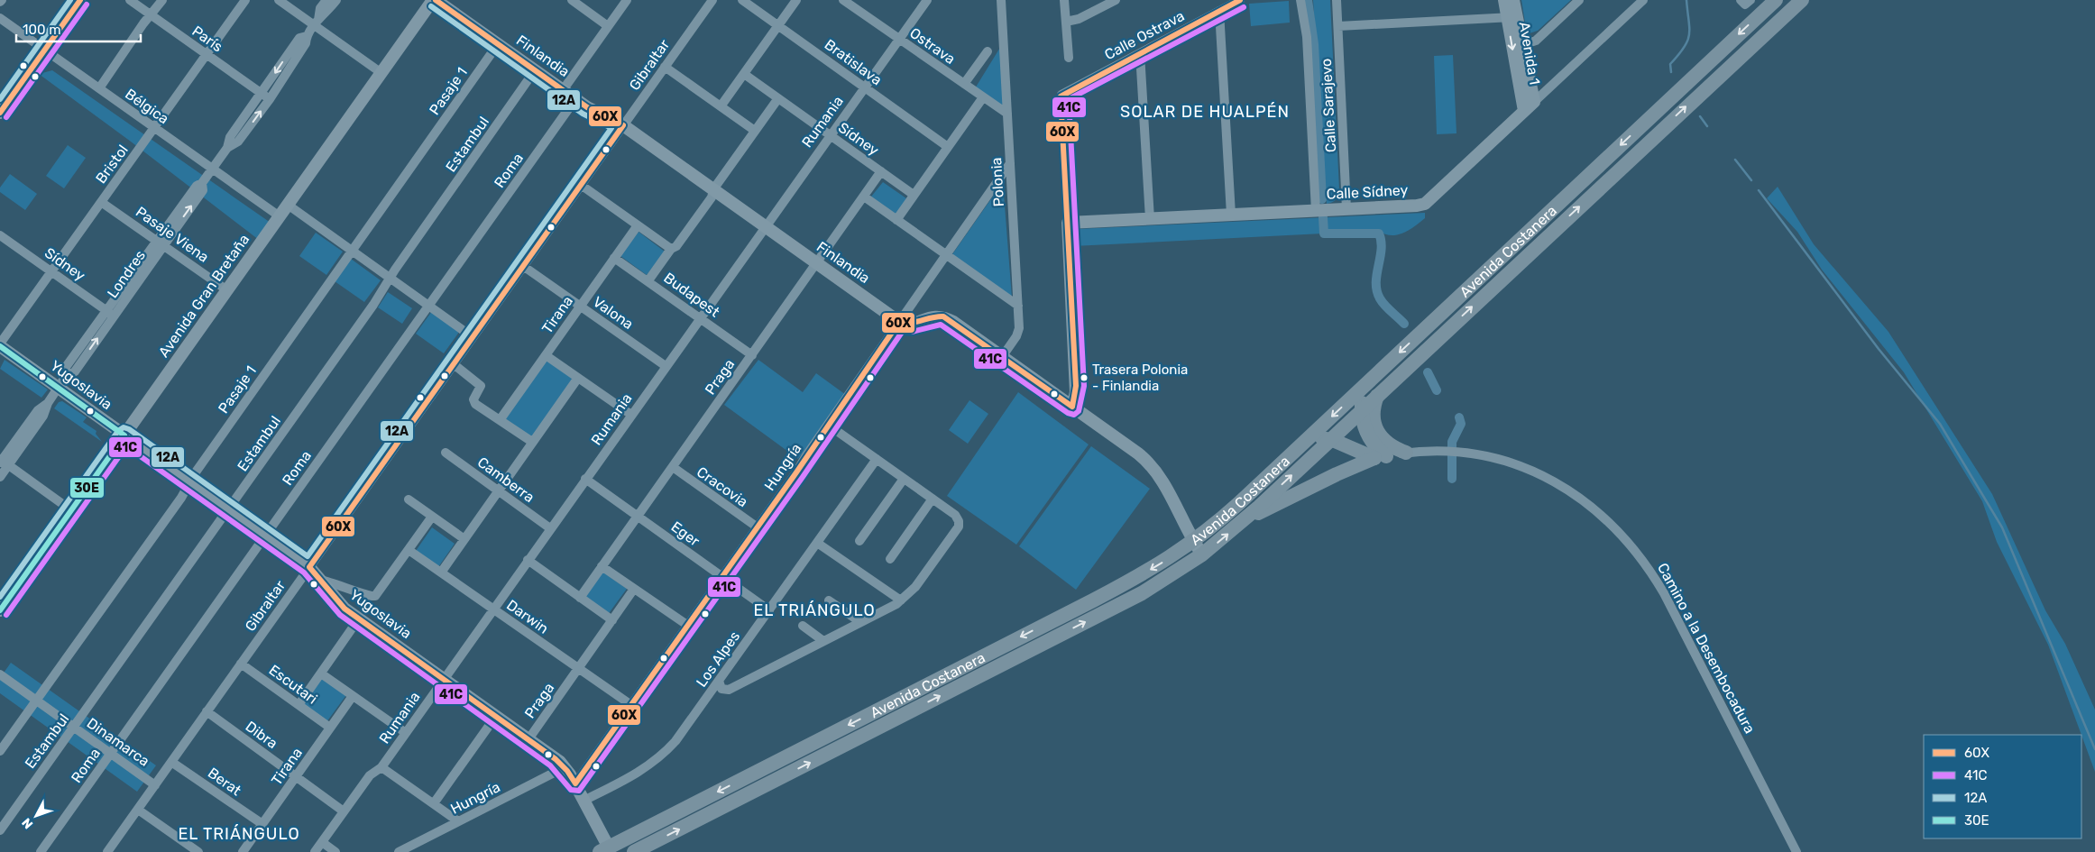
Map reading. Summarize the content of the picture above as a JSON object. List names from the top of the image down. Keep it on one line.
{"streets":{"main road":["Avenida Costanera"],"street":["Calle Ostrava","París","Ostrava","Avenida 1","Finlandia","Bratislava","Gibraltar","Pasaje 1","Calle Sarajevo","Bélgica","Rumania","Sídney","Estambul","Bristol","Roma","Polonia","Calle Sídney","Pasaje Viena","Londres","Budapest","Avenida Gran Bretaña","Valona","Tirana","Praga","Yugoslavia","Hungría","Camberra","Cracovia","Eger","Darwin","Camino a la Desembocadura","Los Alpes","Escutari","Dibra","Dinamarca","Berat"]},"crossings":[["Calle Ostrava","Calle Sídney"],["París","Bristol"],["París","Londres"],["Ostrava","Rumania"],["Ostrava","Polonia"],["Avenida 1","Calle Sídney"],["Finlandia","Gibraltar"],["Finlandia","Pasaje 1"],["Finlandia","Rumania"],["Finlandia","Estambul"],["Finlandia","Roma"],["Finlandia","Avenida Gran Bretaña"],["Finlandia","Praga"],["Finlandia","Hungría"],["Bratislava","Rumania"],["Gibraltar","Budapest"],["Gibraltar","Valona"],["Gibraltar","Yugoslavia"],["Gibraltar","Escutari"],["Gibraltar","Dibra"],["Gibraltar","Dinamarca"],["Gibraltar","Berat"],["Pasaje 1","Yugoslavia"],["Pasaje 1","Dinamarca"],["Calle Sarajevo","Calle Sídney"],["Bélgica","Bristol"],["Bélgica","Londres"],["Bélgica","Avenida Gran Bretaña"],["Rumania","Sídney"],["Rumania","Budapest"],["Rumania","Valona"],["Rumania","Yugoslavia"],["Rumania","Camberra"],["Rumania","Eger"],["Rumania","Darwin"],["Rumania","Escutari"],["Rumania","Dibra"],["Sídney","Bristol"],["Sídney","Londres"],["Sídney","Praga"],["Estambul","Yugoslavia"],["Estambul","Dinamarca"],["Bristol","Pasaje Viena"],["Bristol","Yugoslavia"],["Roma","Yugoslavia"],["Roma","Dinamarca"],["Polonia","Hungría"],["Pasaje Viena","Londres"],["Pasaje Viena","Avenida Gran Bretaña"],["Avenida Costanera","Yugoslavia"],["Londres","Yugoslavia"],["Budapest","Tirana"],["Budapest","Praga"],["Avenida Gran Bretaña","Yugoslavia"],["Valona","Tirana"],["Tirana","Escutari"],["Tirana","Dibra"],["Tirana","Berat"],["Praga","Yugoslavia"],["Praga","Cracovia"],["Praga","Eger"],["Praga","Darwin"],["Yugoslavia","Hungría"],["Yugoslavia","Los Alpes"],["Hungría","Cracovia"],["Hungría","Eger"],["Hungría","Darwin"],["Eger","Los Alpes"]],"districts":["SOLAR DE HUALPÉN","EL TRIÁNGULO","EL TRIÁNGULO"],"places":["Trasera Polonia - Finlandia"],"lines":["transit line 60X","transit line 12A","transit line 41C","transit line 30E"],"legend":["60X","41C","12A","30E"],"scale_bar":"100 m","north":"bottom left"}
